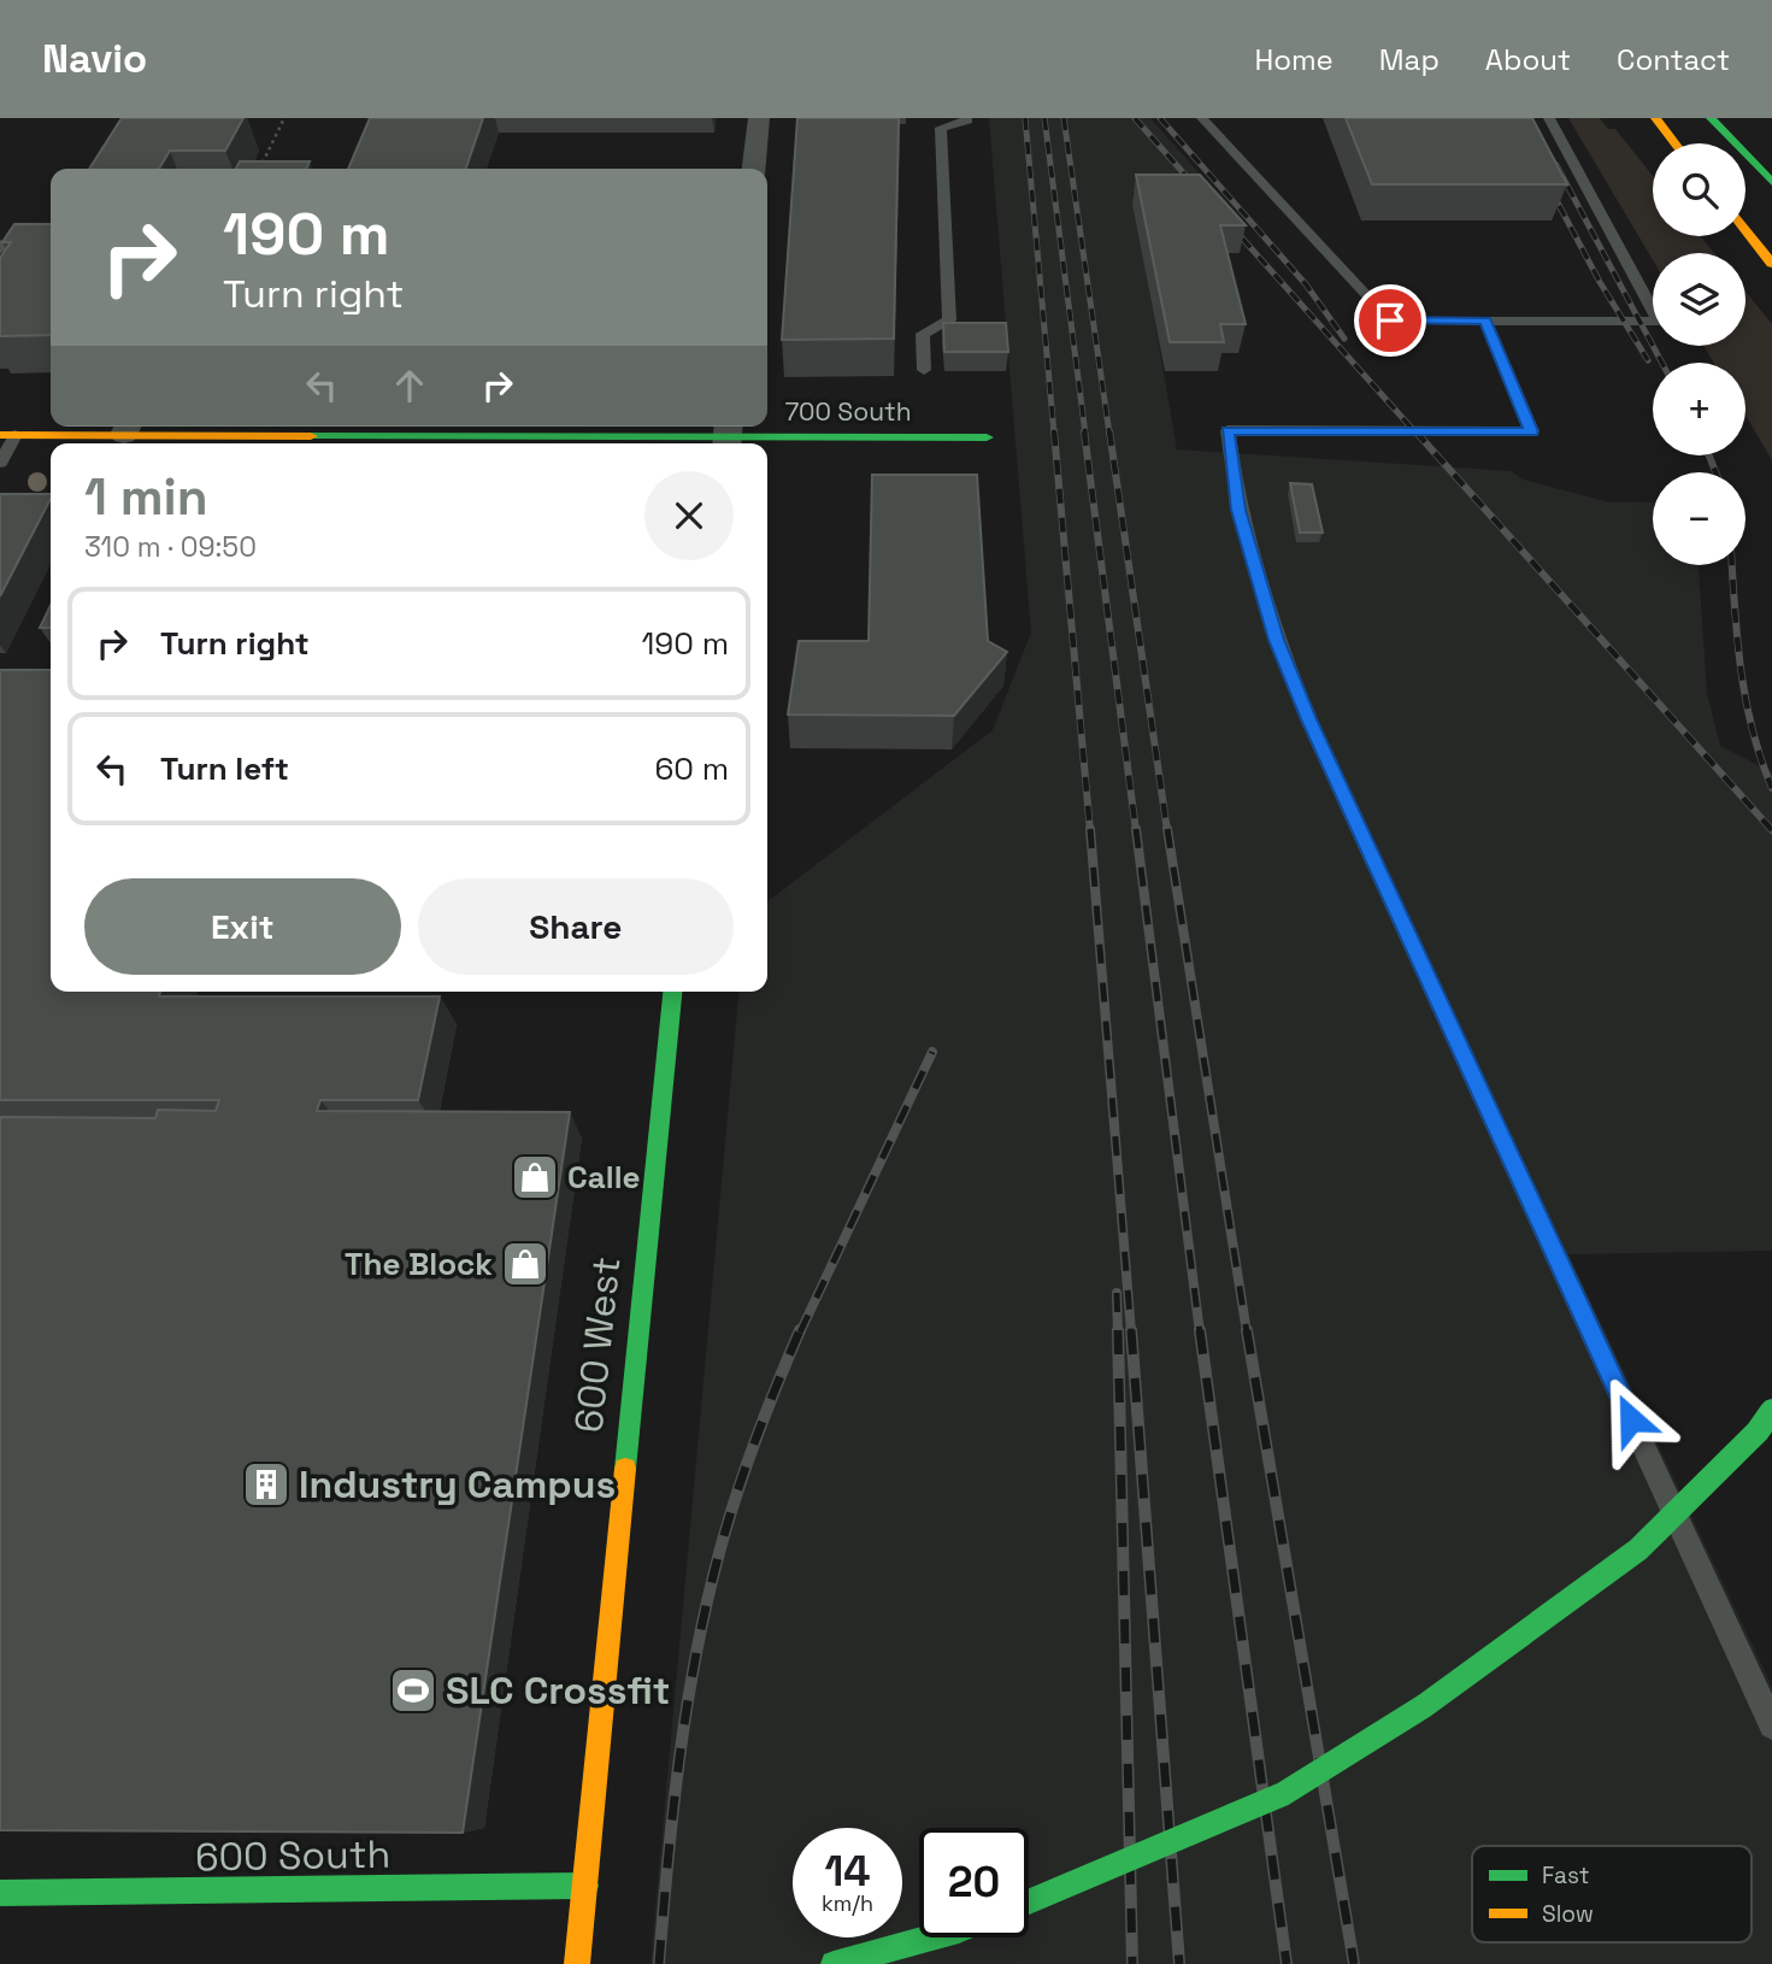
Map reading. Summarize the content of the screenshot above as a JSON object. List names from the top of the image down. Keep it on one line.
{"streets":{"main road":["700 South","600 West","600 South"]},"crossings":[["600 West","600 South"]],"places":{"shop":["Calle","The Block"],"building":["Industry Campus"],"sports":["SLC Crossfit"]},"legend":["Fast","Slow"],"page":{"header":"Navio","nav":["Home","Map","About","Contact"],"map_buttons":["+","−"],"turn":["190 m","Turn right"],"heading":["1 min","310 m · 09:50"],"list":[{"name":"Turn right","value":"190 m"},{"name":"Turn left","value":"60 m"}],"buttons":["Exit","Share"],"speed":"14 km/h","limit":"20"}}
